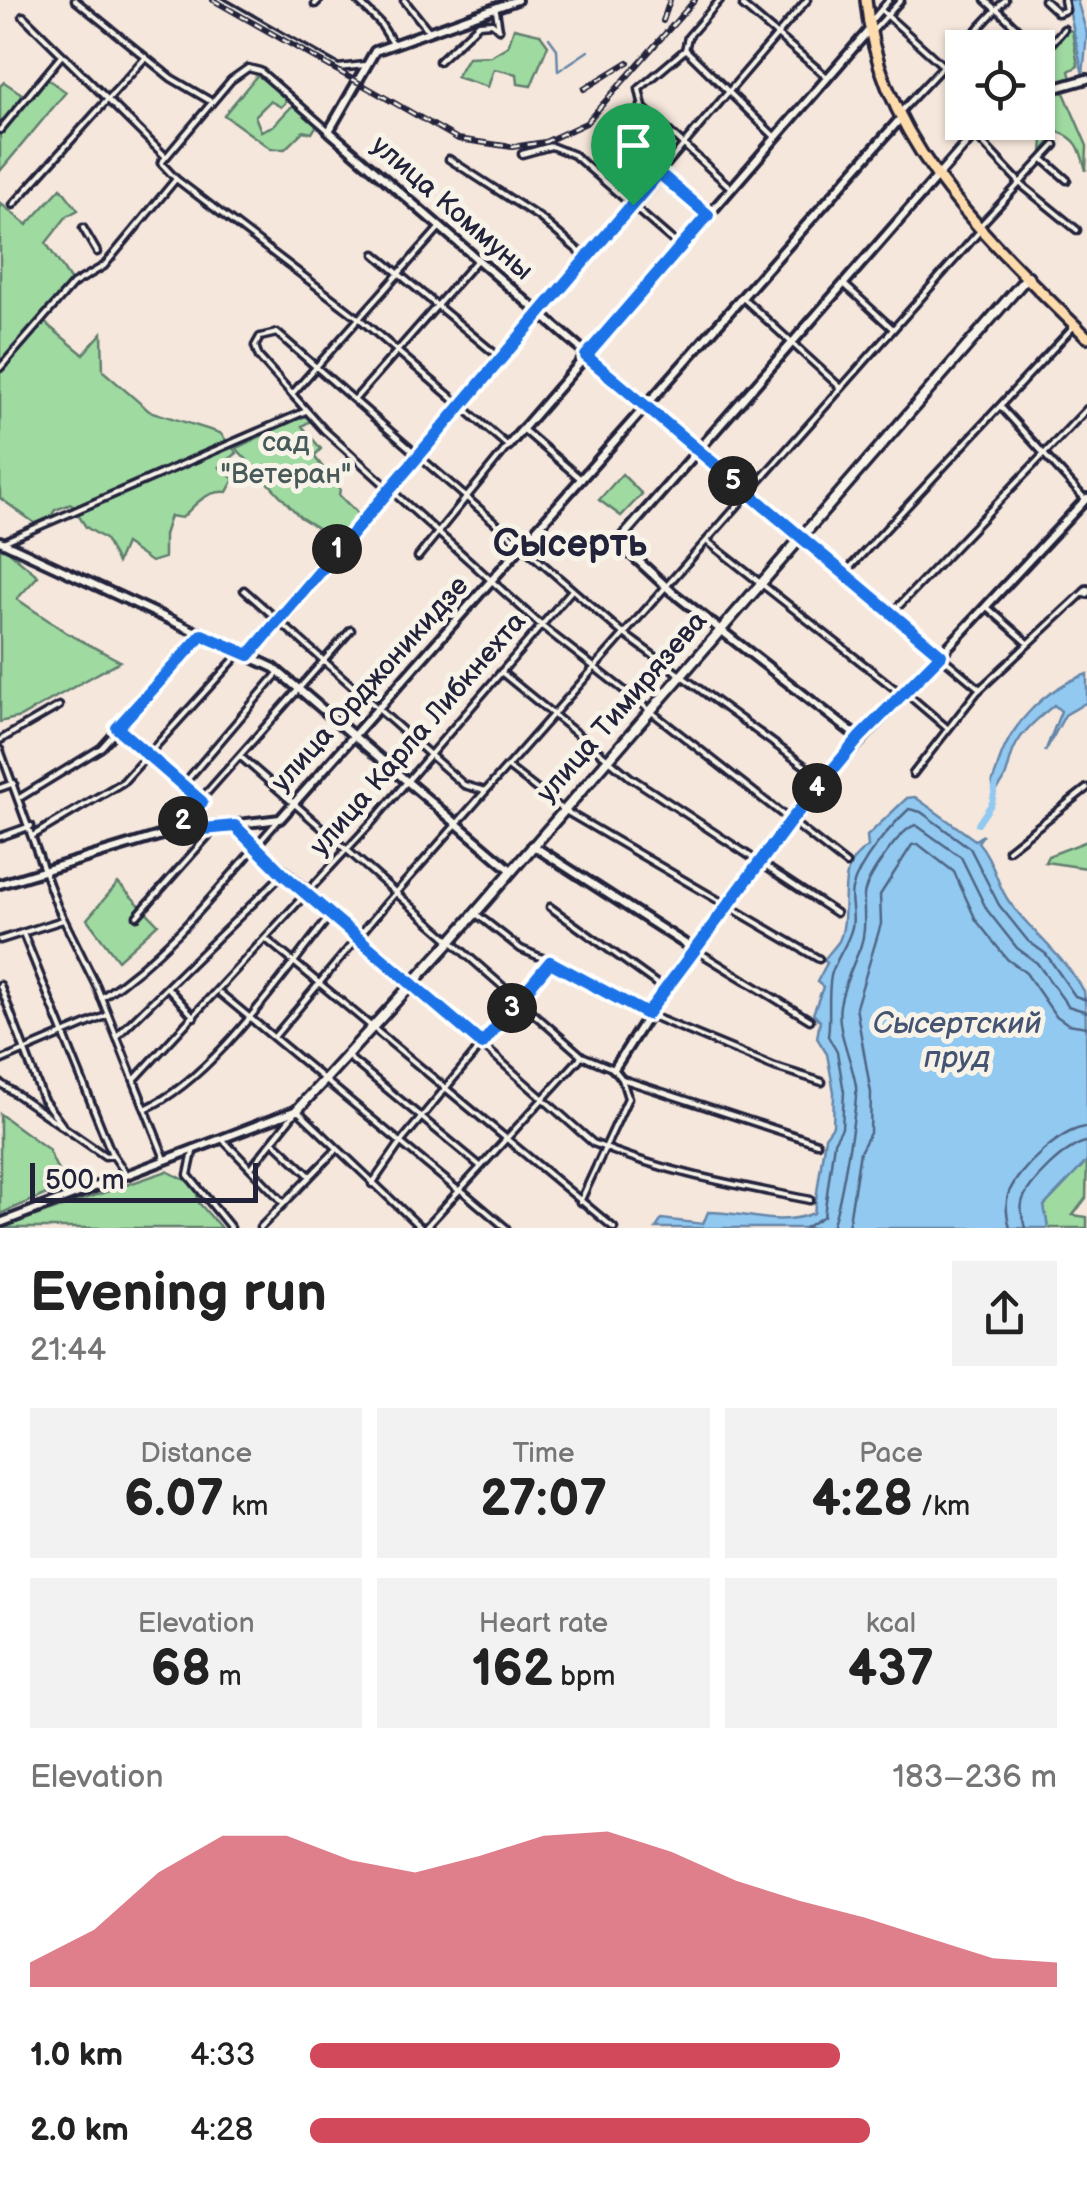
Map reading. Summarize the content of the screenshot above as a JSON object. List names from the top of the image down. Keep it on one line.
{"streets":{"main road":["улица Тимирязева"],"street":["улица Коммуны","улица Орджоникидзе","улица Карла Либкнехта"]},"crossings":[["улица Коммуны","улица Орджоникидзе"],["улица Коммуны","улица Тимирязева"]],"districts":["Сысерть"],"water":["Сысертский пруд"],"parks":["сад \"Ветеран\""],"scale_bar":"500 m","page":{"pins":["5","1","4","2","3"],"scale":"500 m","heading":["Evening run","21:44"],"stats":[["Distance","6.07 km"],["Time","27:07"],["Pace","4:28 /km"],["Elevation","68 m"],["Heart rate","162 bpm"],["kcal","437"]],"chart":["Elevation","183–236 m"],"list":[{"name":"1.0 km","note":"4:33"},{"name":"2.0 km","note":"4:28"}]}}
